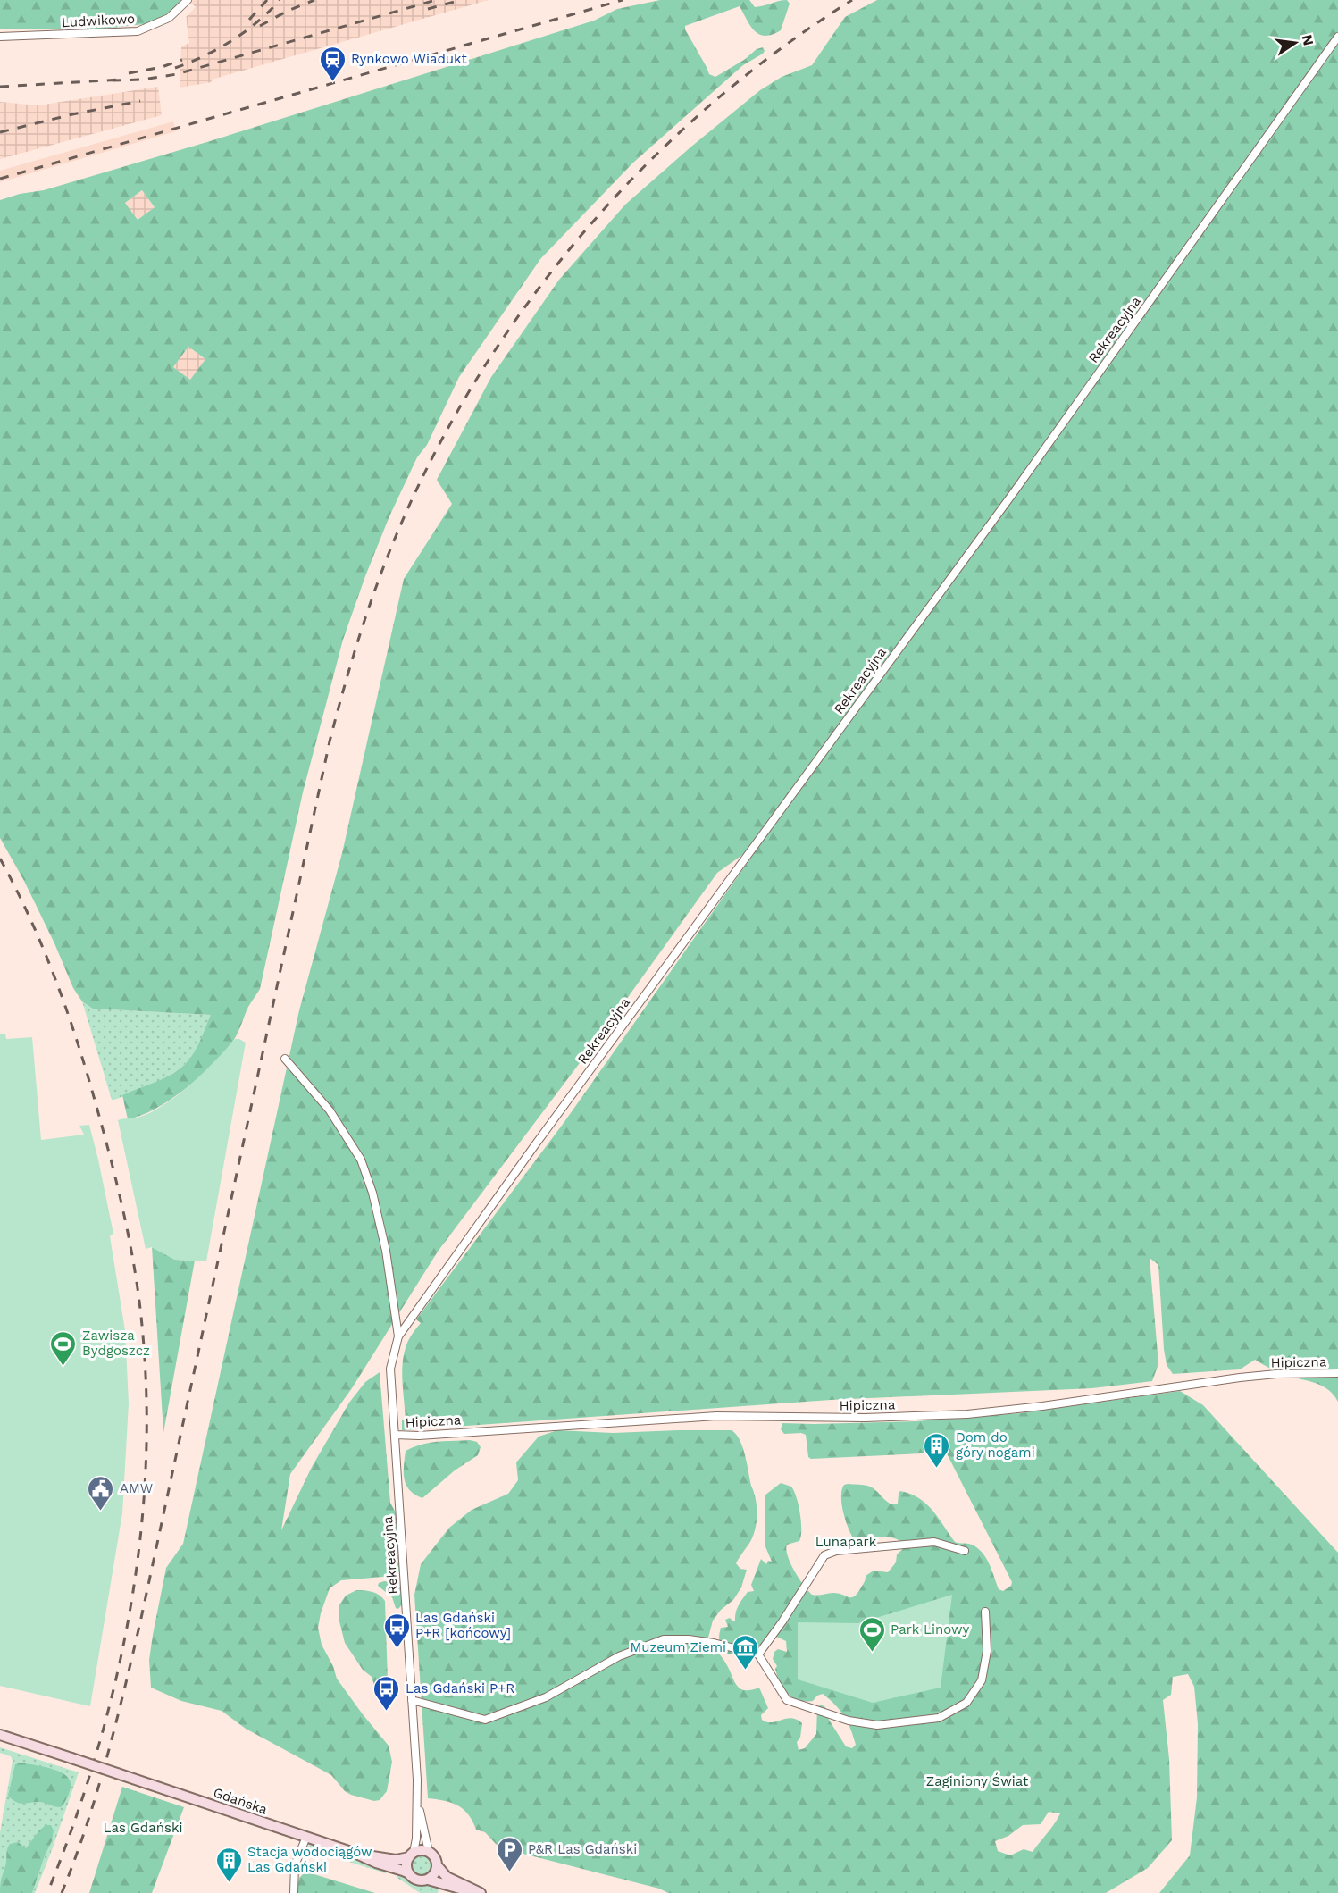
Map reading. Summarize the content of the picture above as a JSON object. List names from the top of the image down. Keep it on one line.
{"streets":{"main road":["Gdańska"],"street":["Ludwikowo","Rekreacyjna","Hipiczna"]},"crossings":[["Rekreacyjna","Hipiczna"],["Rekreacyjna","Gdańska"]],"parks":["Lunapark","Zaginiony Świat","Las Gdański"],"places":{"station":["Rynkowo Wiadukt"],"sports":["Zawisza Bydgoszcz","Park Linowy"],"building":["Dom do góry nogami","Stacja wodociągów Las Gdański"],"public building":["AMW"],"bus stop":["Las Gdański P+R [końcowy]","Las Gdański P+R"],"museum":["Muzeum Ziemi"],"parking":["P&R Las Gdański"]},"north":"right"}
